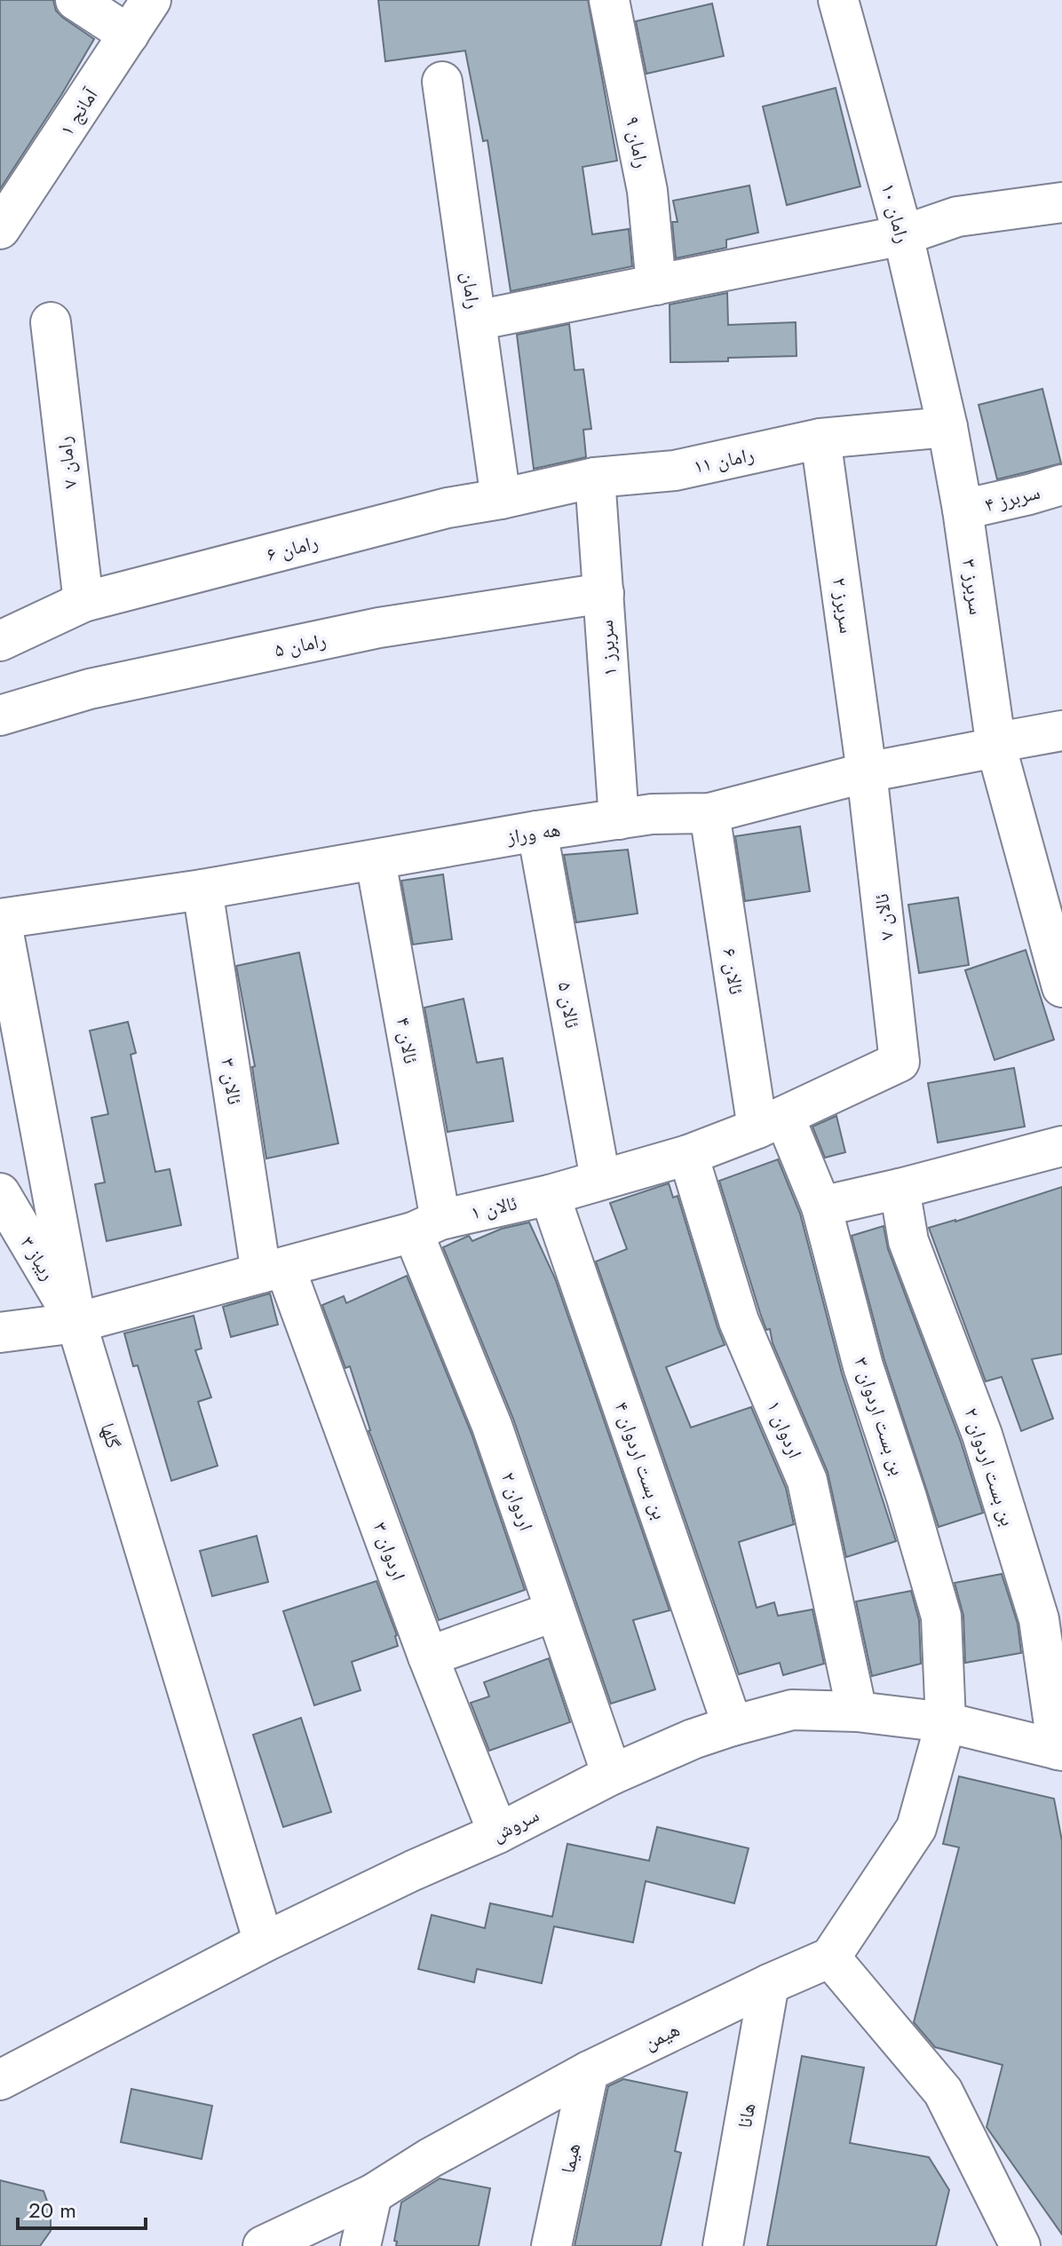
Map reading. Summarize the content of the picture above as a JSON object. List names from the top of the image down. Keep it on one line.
{"streets":{"street":["آمانج ۱","رامان ۹","رامان ۱۰","رامان","رامان ۱۱","رامان ۷","سربرز ۴","رامان ۶","سربرز ۳","سربرز ۲","رامان ۵","سربرز ۱","هه وراز","ئالان ۷","ئالان ۶","ئالان ۵","ئالان ۴","ئالان ۳","ئالان ۱","ریباز ۳","بن بست اردوان ۳","اردوان ۱","گلها","بن بست اردوان ۴","بن بست اردوان ۲","اردوان ۲","اردوان ۳","سروش","هیمن","هانا","هیما"]},"crossings":[["رامان ۱۰","رامان ۱۱"],["رامان ۱۰","سربرز ۳"],["رامان","رامان ۱۱"],["رامان","رامان ۶"],["رامان ۱۱","رامان ۶"],["رامان ۱۱","سربرز ۳"],["رامان ۱۱","سربرز ۲"],["رامان ۱۱","سربرز ۱"],["رامان ۷","رامان ۶"],["سربرز ۴","سربرز ۳"],["سربرز ۳","هه وراز"],["سربرز ۲","هه وراز"],["سربرز ۲","ئالان ۷"],["رامان ۵","سربرز ۱"],["سربرز ۱","هه وراز"],["هه وراز","ئالان ۷"],["هه وراز","ئالان ۶"],["هه وراز","ئالان ۵"],["هه وراز","ئالان ۴"],["هه وراز","ئالان ۳"],["هه وراز","گلها"],["ئالان ۷","ئالان ۱"],["ئالان ۶","ئالان ۱"],["ئالان ۶","بن بست اردوان ۳"],["ئالان ۵","ئالان ۱"],["ئالان ۴","ئالان ۱"],["ئالان ۴","اردوان ۲"],["ئالان ۳","ئالان ۱"],["ئالان ۳","اردوان ۳"],["ئالان ۱","ریباز ۳"],["ئالان ۱","بن بست اردوان ۳"],["ئالان ۱","اردوان ۱"],["ئالان ۱","گلها"],["ئالان ۱","بن بست اردوان ۴"],["ئالان ۱","اردوان ۲"],["ئالان ۱","اردوان ۳"],["ریباز ۳","گلها"],["بن بست اردوان ۳","سروش"],["اردوان ۱","سروش"],["گلها","سروش"],["بن بست اردوان ۴","سروش"],["بن بست اردوان ۲","سروش"],["اردوان ۲","سروش"],["اردوان ۳","سروش"],["هیمن","هانا"],["هیمن","هیما"]],"scale_bar":"20 m"}
